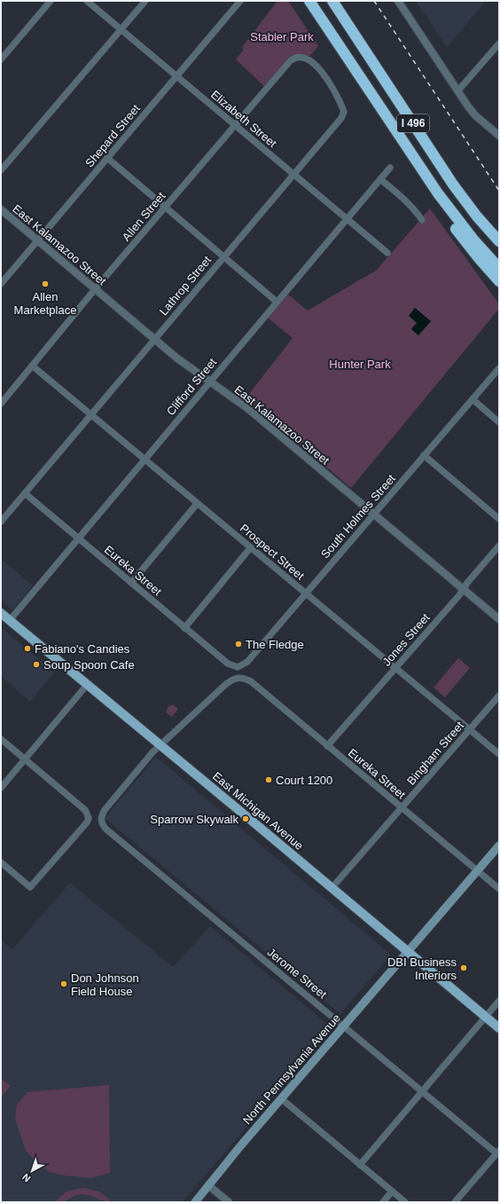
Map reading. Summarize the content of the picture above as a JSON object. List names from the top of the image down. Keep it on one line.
{"streets":{"highway":["I 496"],"main road":["East Michigan Avenue","North Pennsylvania Avenue"],"street":["Elizabeth Street","Shepard Street","Allen Street","East Kalamazoo Street","Lathrop Street","Clifford Street","South Holmes Street","Prospect Street","Eureka Street","Jones Street","Bingham Street","Jerome Street"]},"crossings":[["Elizabeth Street","Shepard Street"],["Elizabeth Street","Allen Street"],["Elizabeth Street","Lathrop Street"],["Elizabeth Street","Clifford Street"],["Shepard Street","East Kalamazoo Street"],["Allen Street","East Kalamazoo Street"],["Allen Street","Lathrop Street"],["Allen Street","Prospect Street"],["East Kalamazoo Street","Lathrop Street"],["East Kalamazoo Street","Clifford Street"],["East Kalamazoo Street","South Holmes Street"],["East Kalamazoo Street","Jones Street"],["Lathrop Street","Prospect Street"],["Lathrop Street","Eureka Street"],["Clifford Street","Prospect Street"],["Clifford Street","Eureka Street"],["Clifford Street","East Michigan Avenue"],["South Holmes Street","Prospect Street"],["South Holmes Street","Eureka Street"],["Prospect Street","Jones Street"],["Prospect Street","Bingham Street"],["Eureka Street","Jones Street"],["Eureka Street","Bingham Street"],["Eureka Street","East Michigan Avenue"],["Eureka Street","Jerome Street"],["Eureka Street","North Pennsylvania Avenue"],["Bingham Street","East Michigan Avenue"],["East Michigan Avenue","Jerome Street"],["East Michigan Avenue","North Pennsylvania Avenue"],["Jerome Street","North Pennsylvania Avenue"]],"parks":["Stabler Park","Hunter Park"],"places":["Allen Marketplace","The Fledge","Fabiano's Candies","Soup Spoon Cafe","Court 1200","Sparrow Skywalk","DBI Business Interiors","Don Johnson Field House"],"north":"bottom left"}
